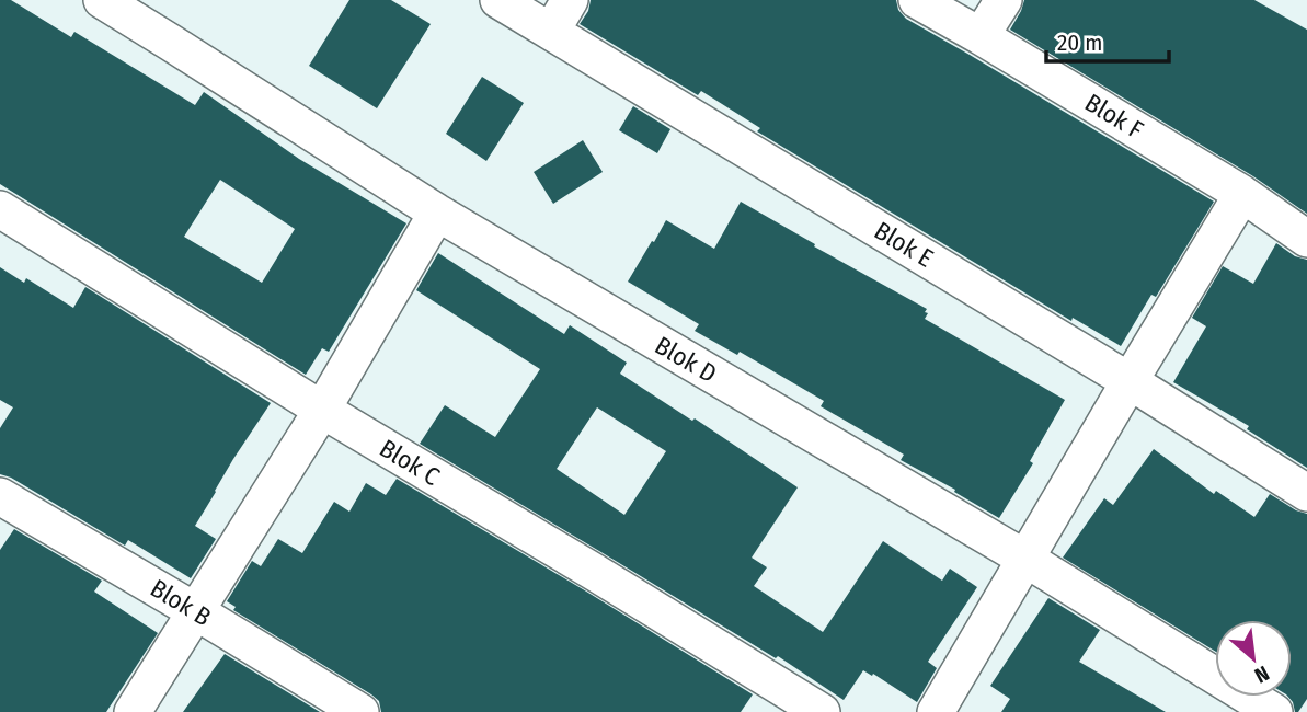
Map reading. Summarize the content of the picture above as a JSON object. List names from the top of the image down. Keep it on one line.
{"streets":{"street":["Blok F","Blok E","Blok D","Blok C","Blok B"]},"scale_bar":"20 m","north":"bottom right"}
